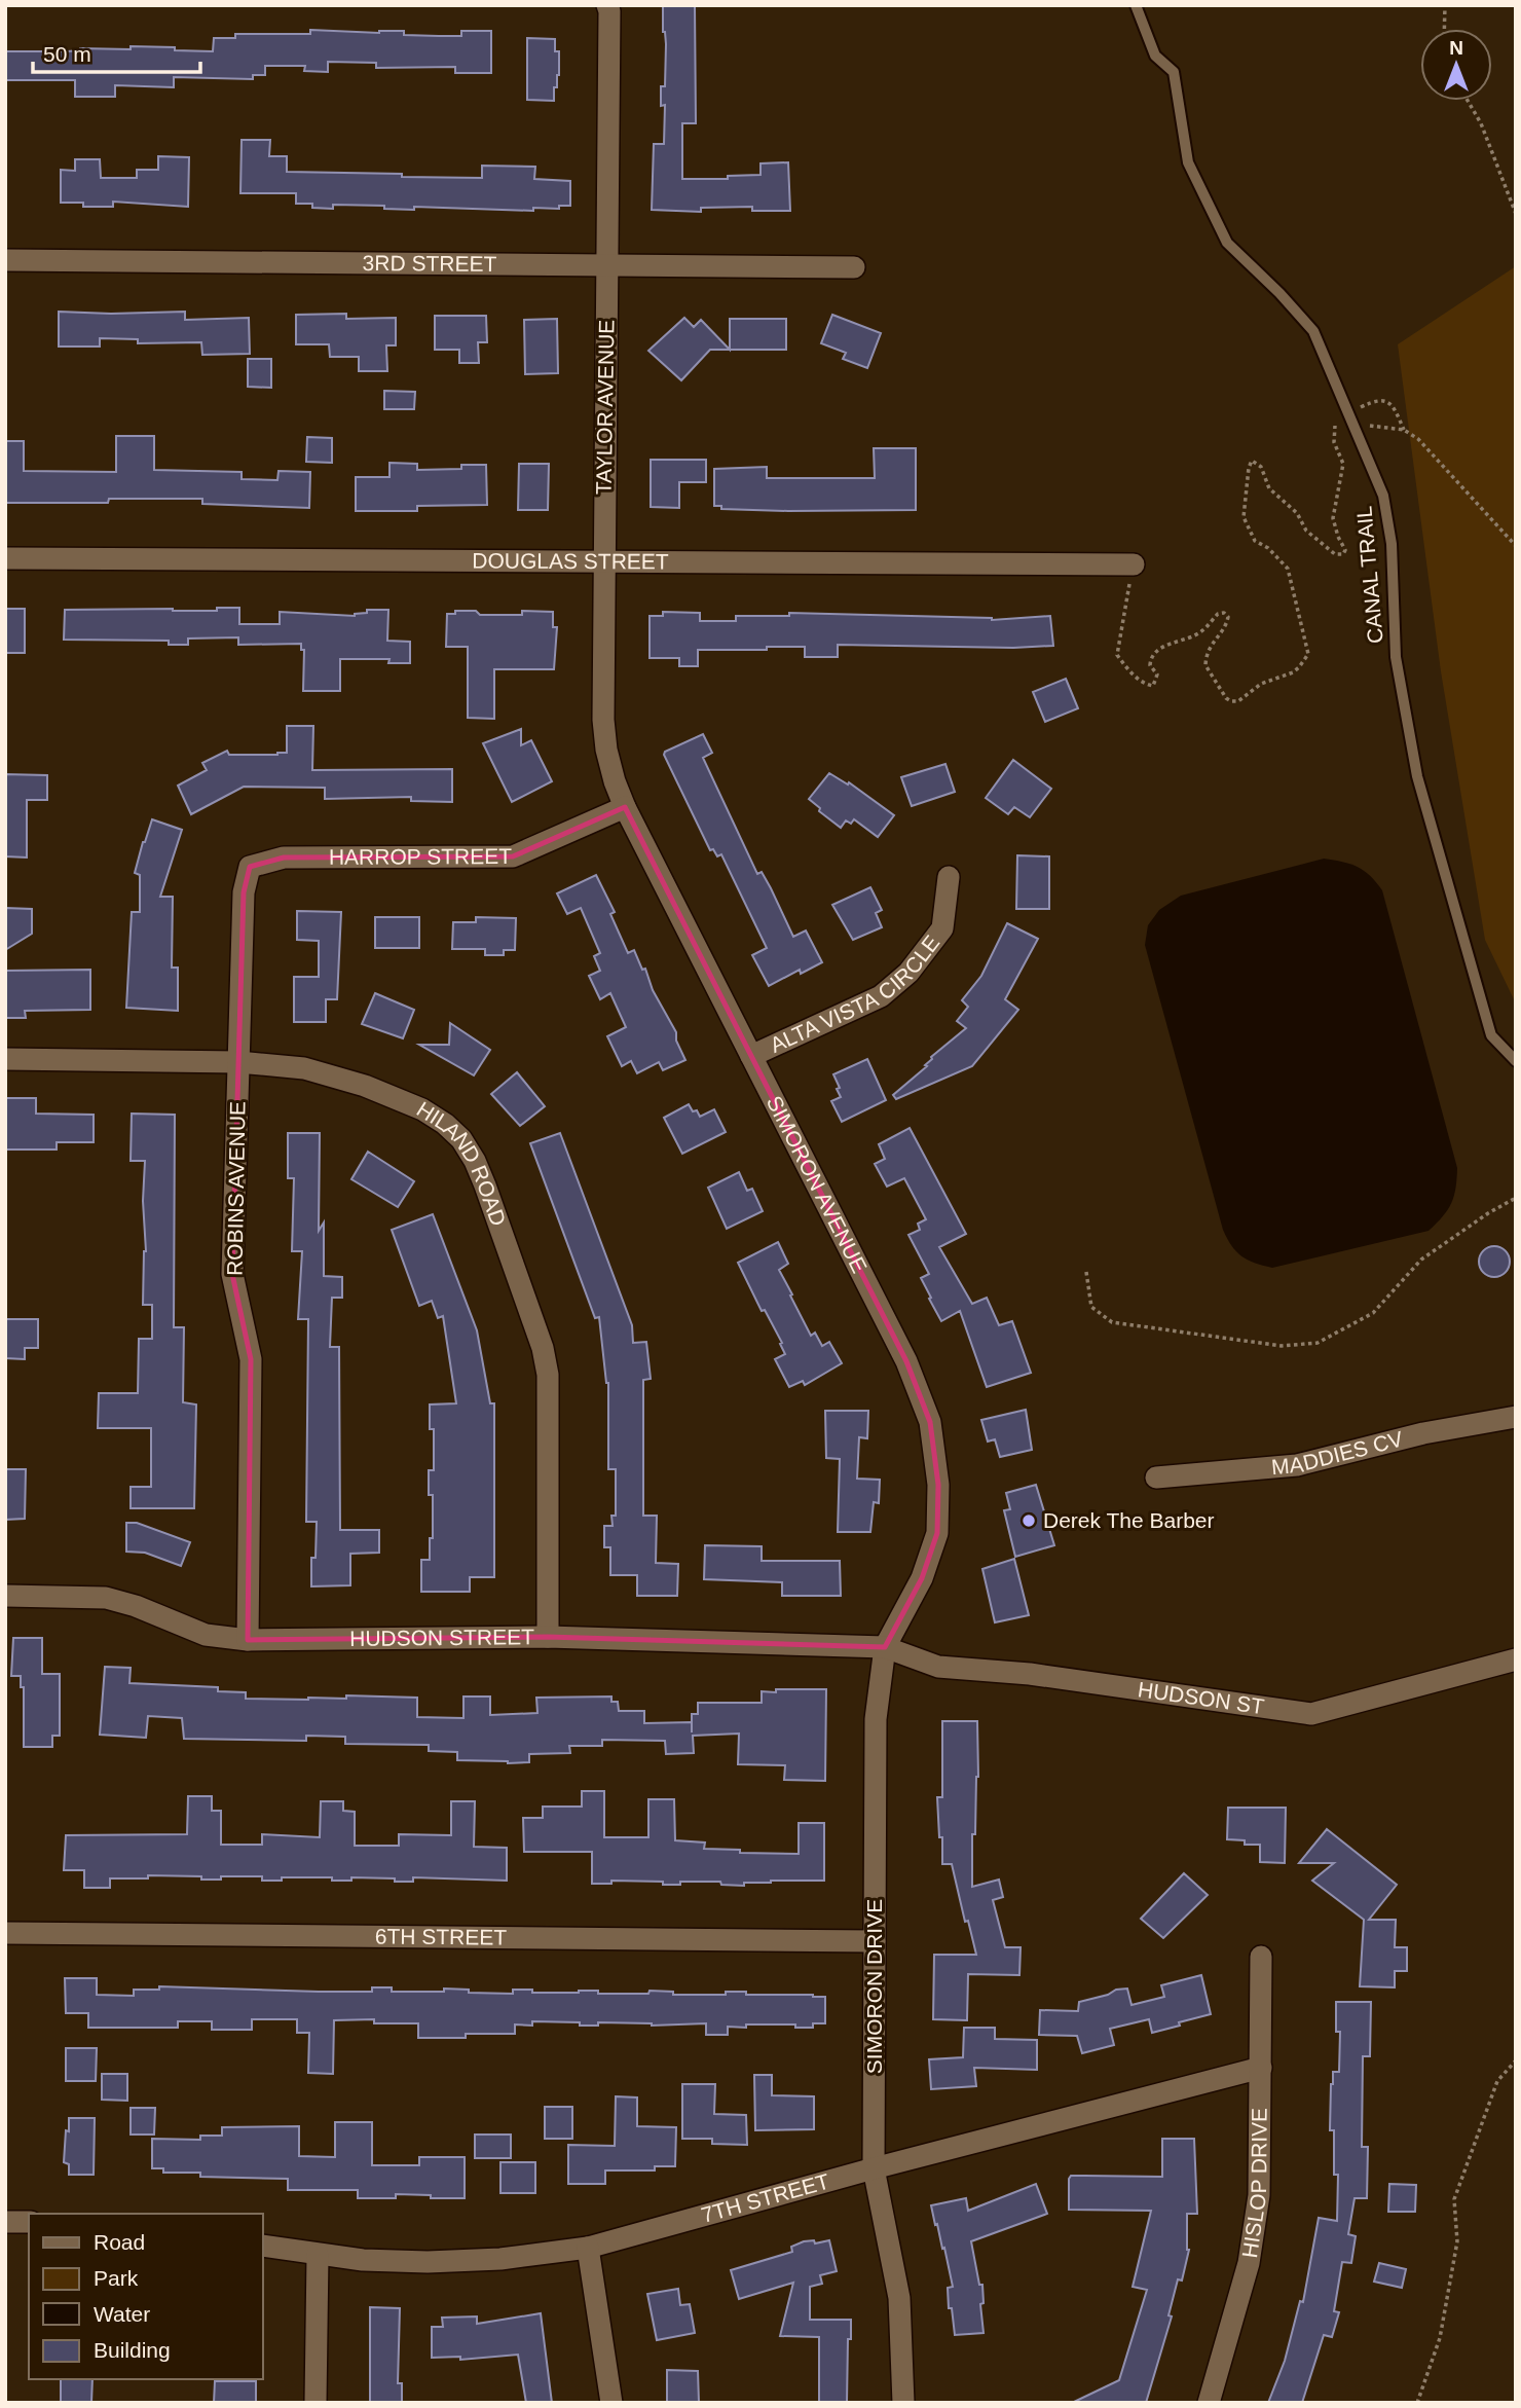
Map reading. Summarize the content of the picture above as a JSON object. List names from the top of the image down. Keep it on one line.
{"streets":{"street":["3RD STREET","TAYLOR AVENUE","DOUGLAS STREET","HARROP STREET","ALTA VISTA CIRCLE","HILAND ROAD","SIMORON AVENUE","ROBINS AVENUE","MADDIES CV","HUDSON STREET","HUDSON ST","6TH STREET","SIMORON DRIVE","HISLOP DRIVE","7TH STREET"],"lane":["CANAL TRAIL"]},"crossings":[["3RD STREET","TAYLOR AVENUE"],["TAYLOR AVENUE","DOUGLAS STREET"],["TAYLOR AVENUE","HARROP STREET"],["TAYLOR AVENUE","SIMORON AVENUE"],["HARROP STREET","SIMORON AVENUE"],["HARROP STREET","ROBINS AVENUE"],["ALTA VISTA CIRCLE","SIMORON AVENUE"],["HILAND ROAD","ROBINS AVENUE"],["HILAND ROAD","HUDSON STREET"],["SIMORON AVENUE","SIMORON DRIVE"],["ROBINS AVENUE","HUDSON STREET"],["HUDSON STREET","HUDSON ST"],["HUDSON STREET","SIMORON DRIVE"],["HUDSON ST","SIMORON DRIVE"],["6TH STREET","SIMORON DRIVE"],["SIMORON DRIVE","7TH STREET"],["HISLOP DRIVE","7TH STREET"]],"places":["Derek The Barber"],"legend":["Road","Park","Water","Building"],"scale_bar":"50 m","north":"top"}
